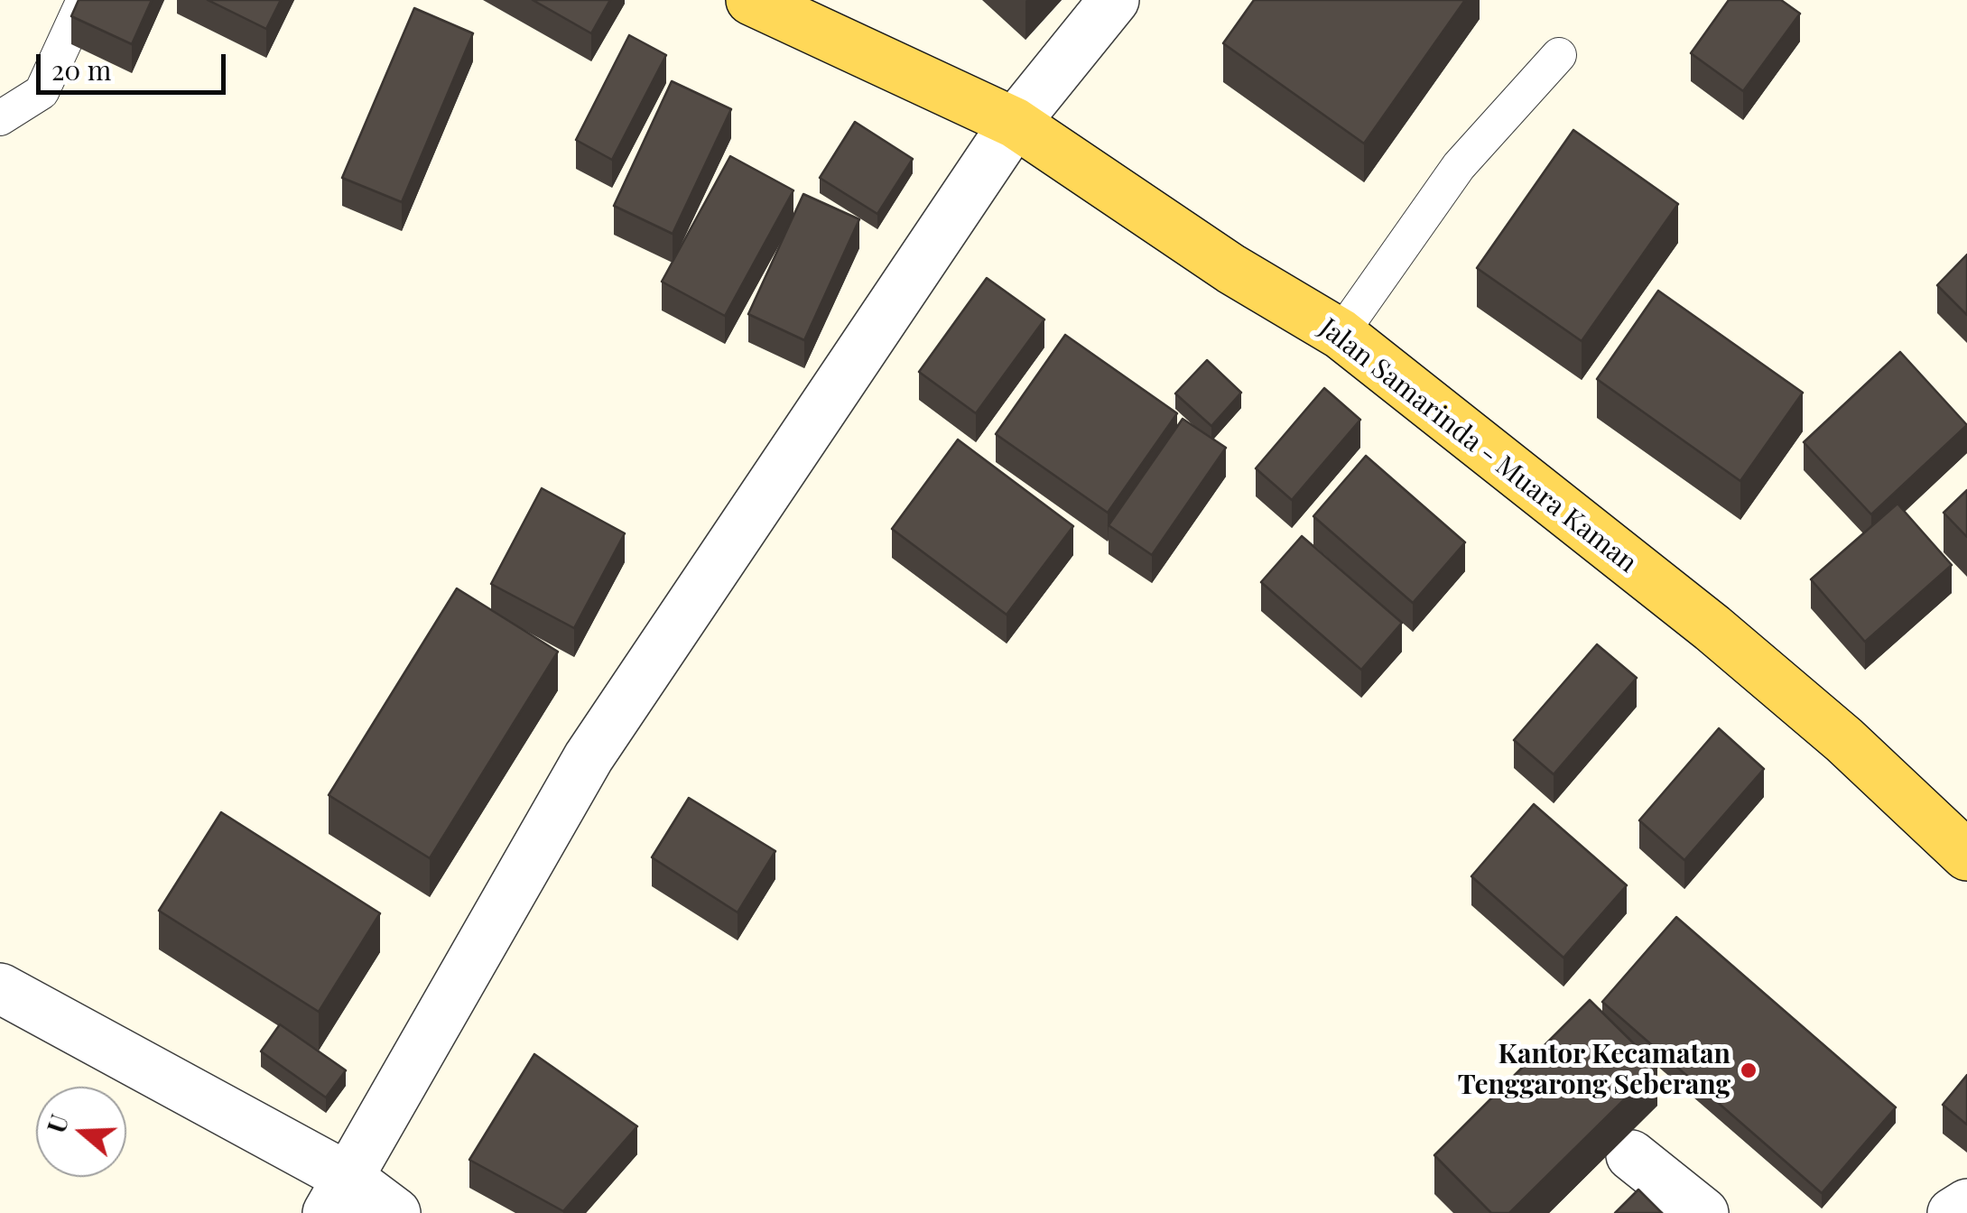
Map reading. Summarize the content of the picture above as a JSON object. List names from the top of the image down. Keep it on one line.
{"streets":{"main road":["Jalan Samarinda - Muara Kaman"]},"places":["Kantor Kecamatan Tenggarong Seberang"],"scale_bar":"20 m","north":"left"}
